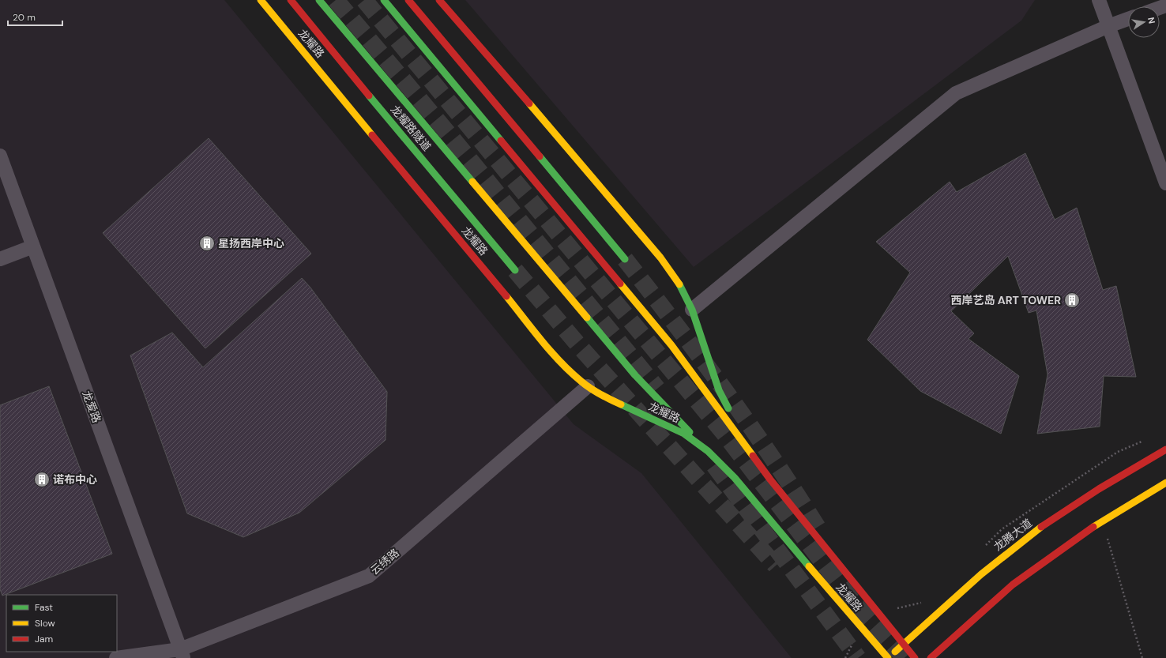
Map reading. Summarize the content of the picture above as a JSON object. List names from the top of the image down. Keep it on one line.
{"streets":{"main road":["龙耀路","龙耀路隧道","龙腾大道"],"street":["龙爱路","云绣路"]},"crossings":[["龙耀路","龙腾大道"],["龙耀路","云绣路"],["龙爱路","云绣路"]],"places":{"building":["星扬西岸中心","西岸艺岛 ART TOWER","诺布中心"]},"legend":["Fast","Slow","Jam"],"scale_bar":"20 m","north":"right"}
